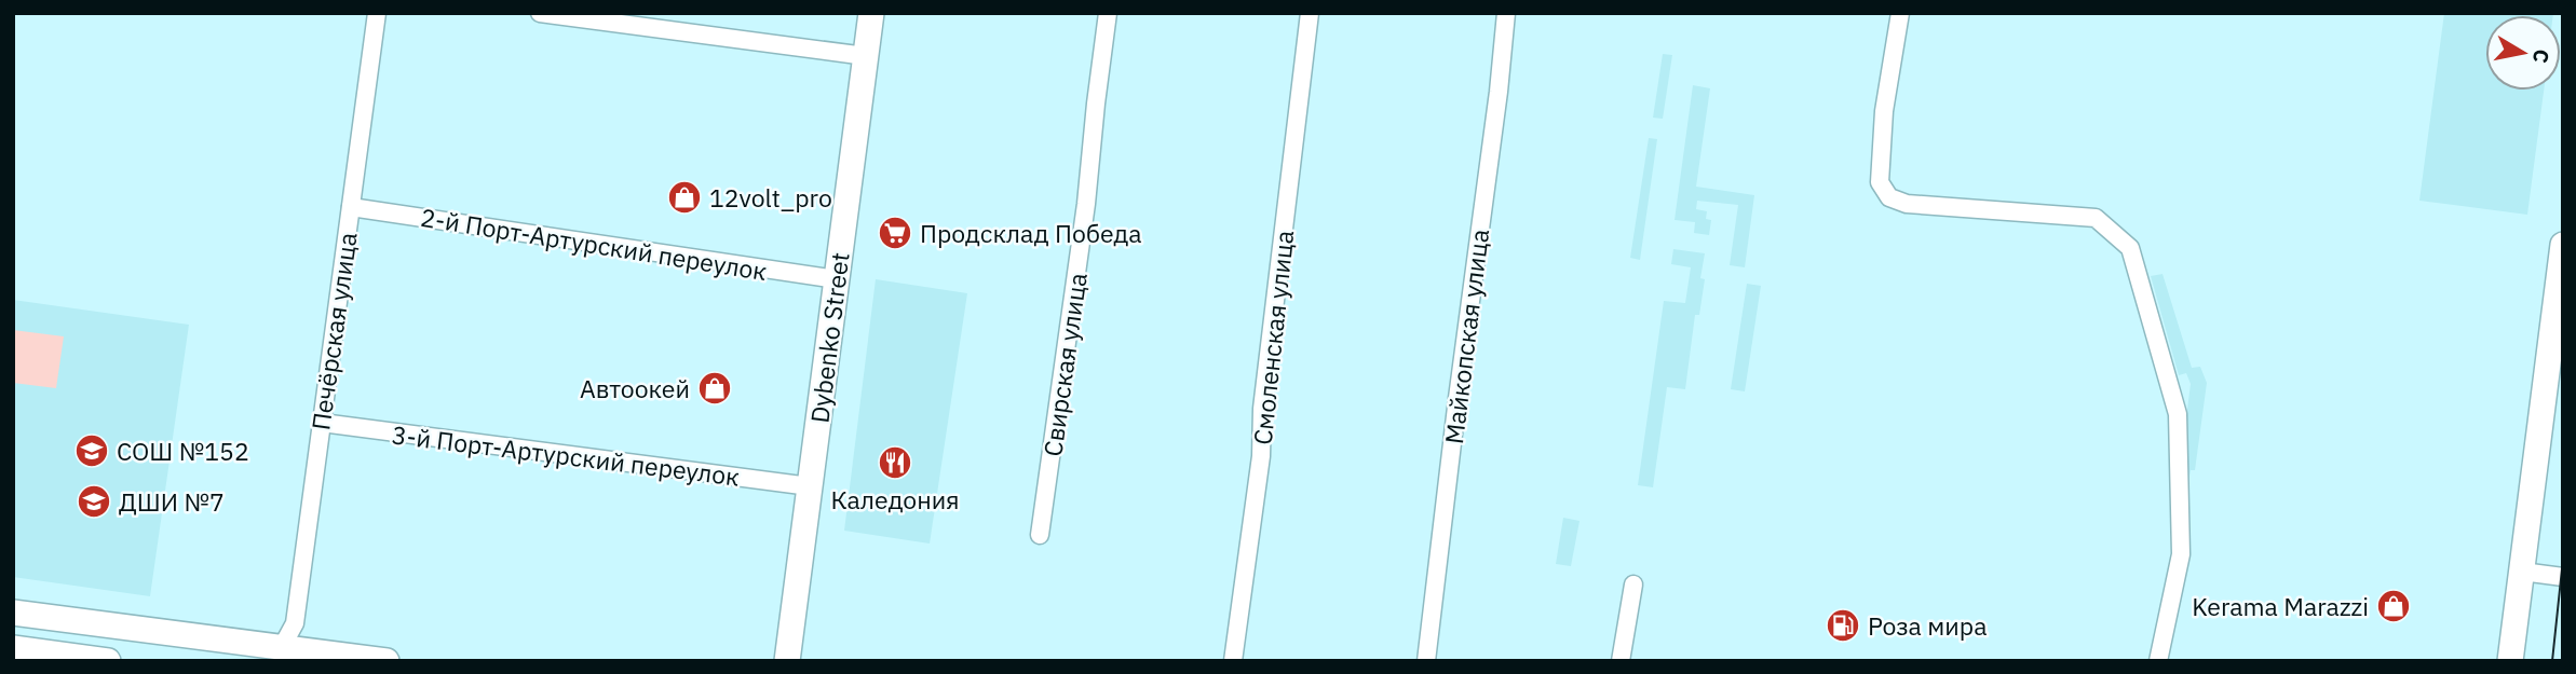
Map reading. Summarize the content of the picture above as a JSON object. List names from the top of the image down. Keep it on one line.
{"streets":{"main road":["Dybenko Street"],"street":["2-й Порт-Артурский переулок","Печёрская улица","Майкопская улица","Смоленская улица","Свирская улица","3-й Порт-Артурский переулок"]},"crossings":[["2-й Порт-Артурский переулок","Печёрская улица"],["2-й Порт-Артурский переулок","Dybenko Street"],["Печёрская улица","3-й Порт-Артурский переулок"],["Dybenko Street","3-й Порт-Артурский переулок"]],"places":{"shop":["12volt_pro","Автоокей","Kerama Marazzi"],"supermarket":["Продсклад Победа"],"school or university":["СОШ №152","ДШИ №7"],"restaurant":["Каледония"],"fuel station":["Роза мира"]},"north":"right"}
